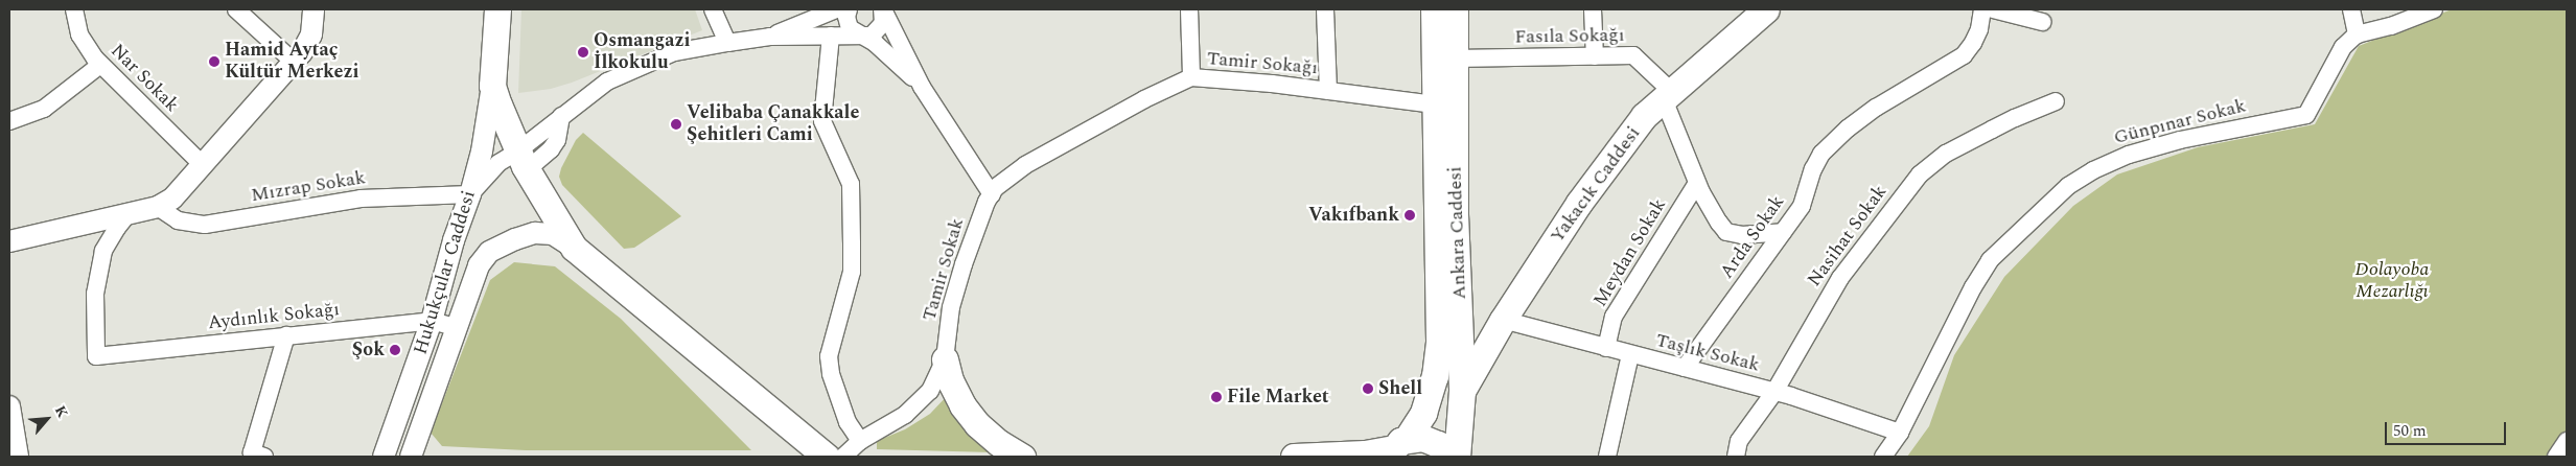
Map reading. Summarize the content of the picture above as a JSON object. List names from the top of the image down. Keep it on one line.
{"streets":{"main road":["Yakacık Caddesi","Ankara Caddesi","Hukukçular Caddesi"],"street":["Fasıla Sokağı","Tamir Sokağı","Nar Sokak","Günpınar Sokak","Mızrap Sokak","Nasihat Sokak","Arda Sokak","Meydan Sokak","Tamir Sokak","Aydınlık Sokağı","Taşlık Sokak"]},"crossings":[["Fasıla Sokağı","Yakacık Caddesi"],["Fasıla Sokağı","Ankara Caddesi"],["Tamir Sokağı","Ankara Caddesi"],["Tamir Sokağı","Tamir Sokak"],["Günpınar Sokak","Taşlık Sokak"],["Yakacık Caddesi","Ankara Caddesi"],["Yakacık Caddesi","Taşlık Sokak"],["Mızrap Sokak","Hukukçular Caddesi"],["Nasihat Sokak","Taşlık Sokak"],["Arda Sokak","Taşlık Sokak"],["Meydan Sokak","Taşlık Sokak"],["Hukukçular Caddesi","Aydınlık Sokağı"]],"parks":["Dolayoba Mezarlığı"],"places":["Osmangazi İlkokulu","Hamid Aytaç Kültür Merkezi","Velibaba Çanakkale Şehitleri Cami","Vakıfbank","Şok","Shell","File Market"],"scale_bar":"50 m","north":"top right"}
